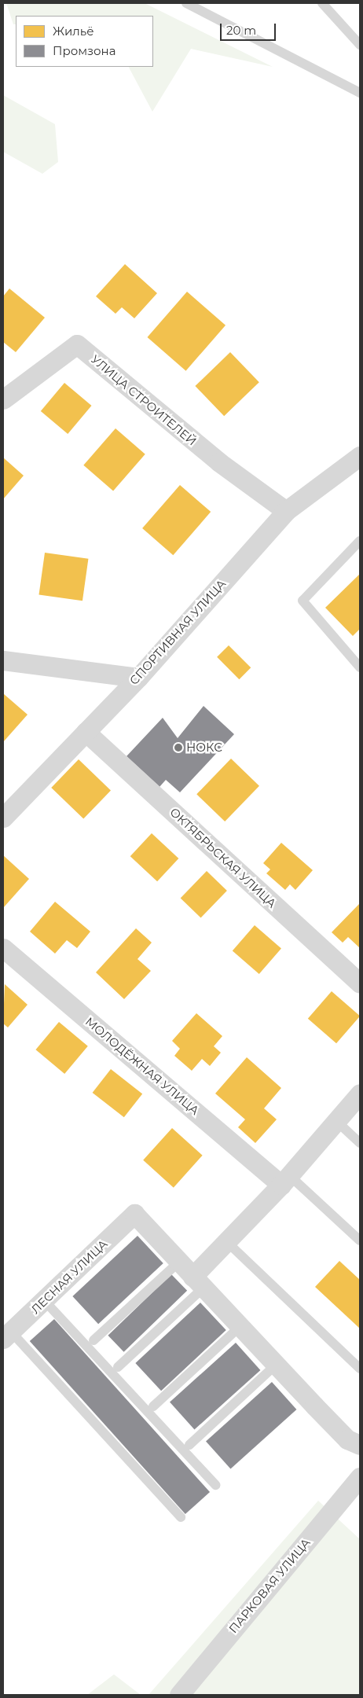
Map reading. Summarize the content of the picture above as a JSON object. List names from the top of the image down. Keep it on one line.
{"streets":{"street":["УЛИЦА СТРОИТЕЛЕЙ","СПОРТИВНАЯ УЛИЦА","ОКТЯБРЬСКАЯ УЛИЦА","МОЛОДЁЖНАЯ УЛИЦА","ЛЕСНАЯ УЛИЦА","ПАРКОВАЯ УЛИЦА"]},"crossings":[["УЛИЦА СТРОИТЕЛЕЙ","СПОРТИВНАЯ УЛИЦА"],["СПОРТИВНАЯ УЛИЦА","ОКТЯБРЬСКАЯ УЛИЦА"]],"places":["НОКС"],"legend":["Жильё","Промзона"],"scale_bar":"20 m"}
